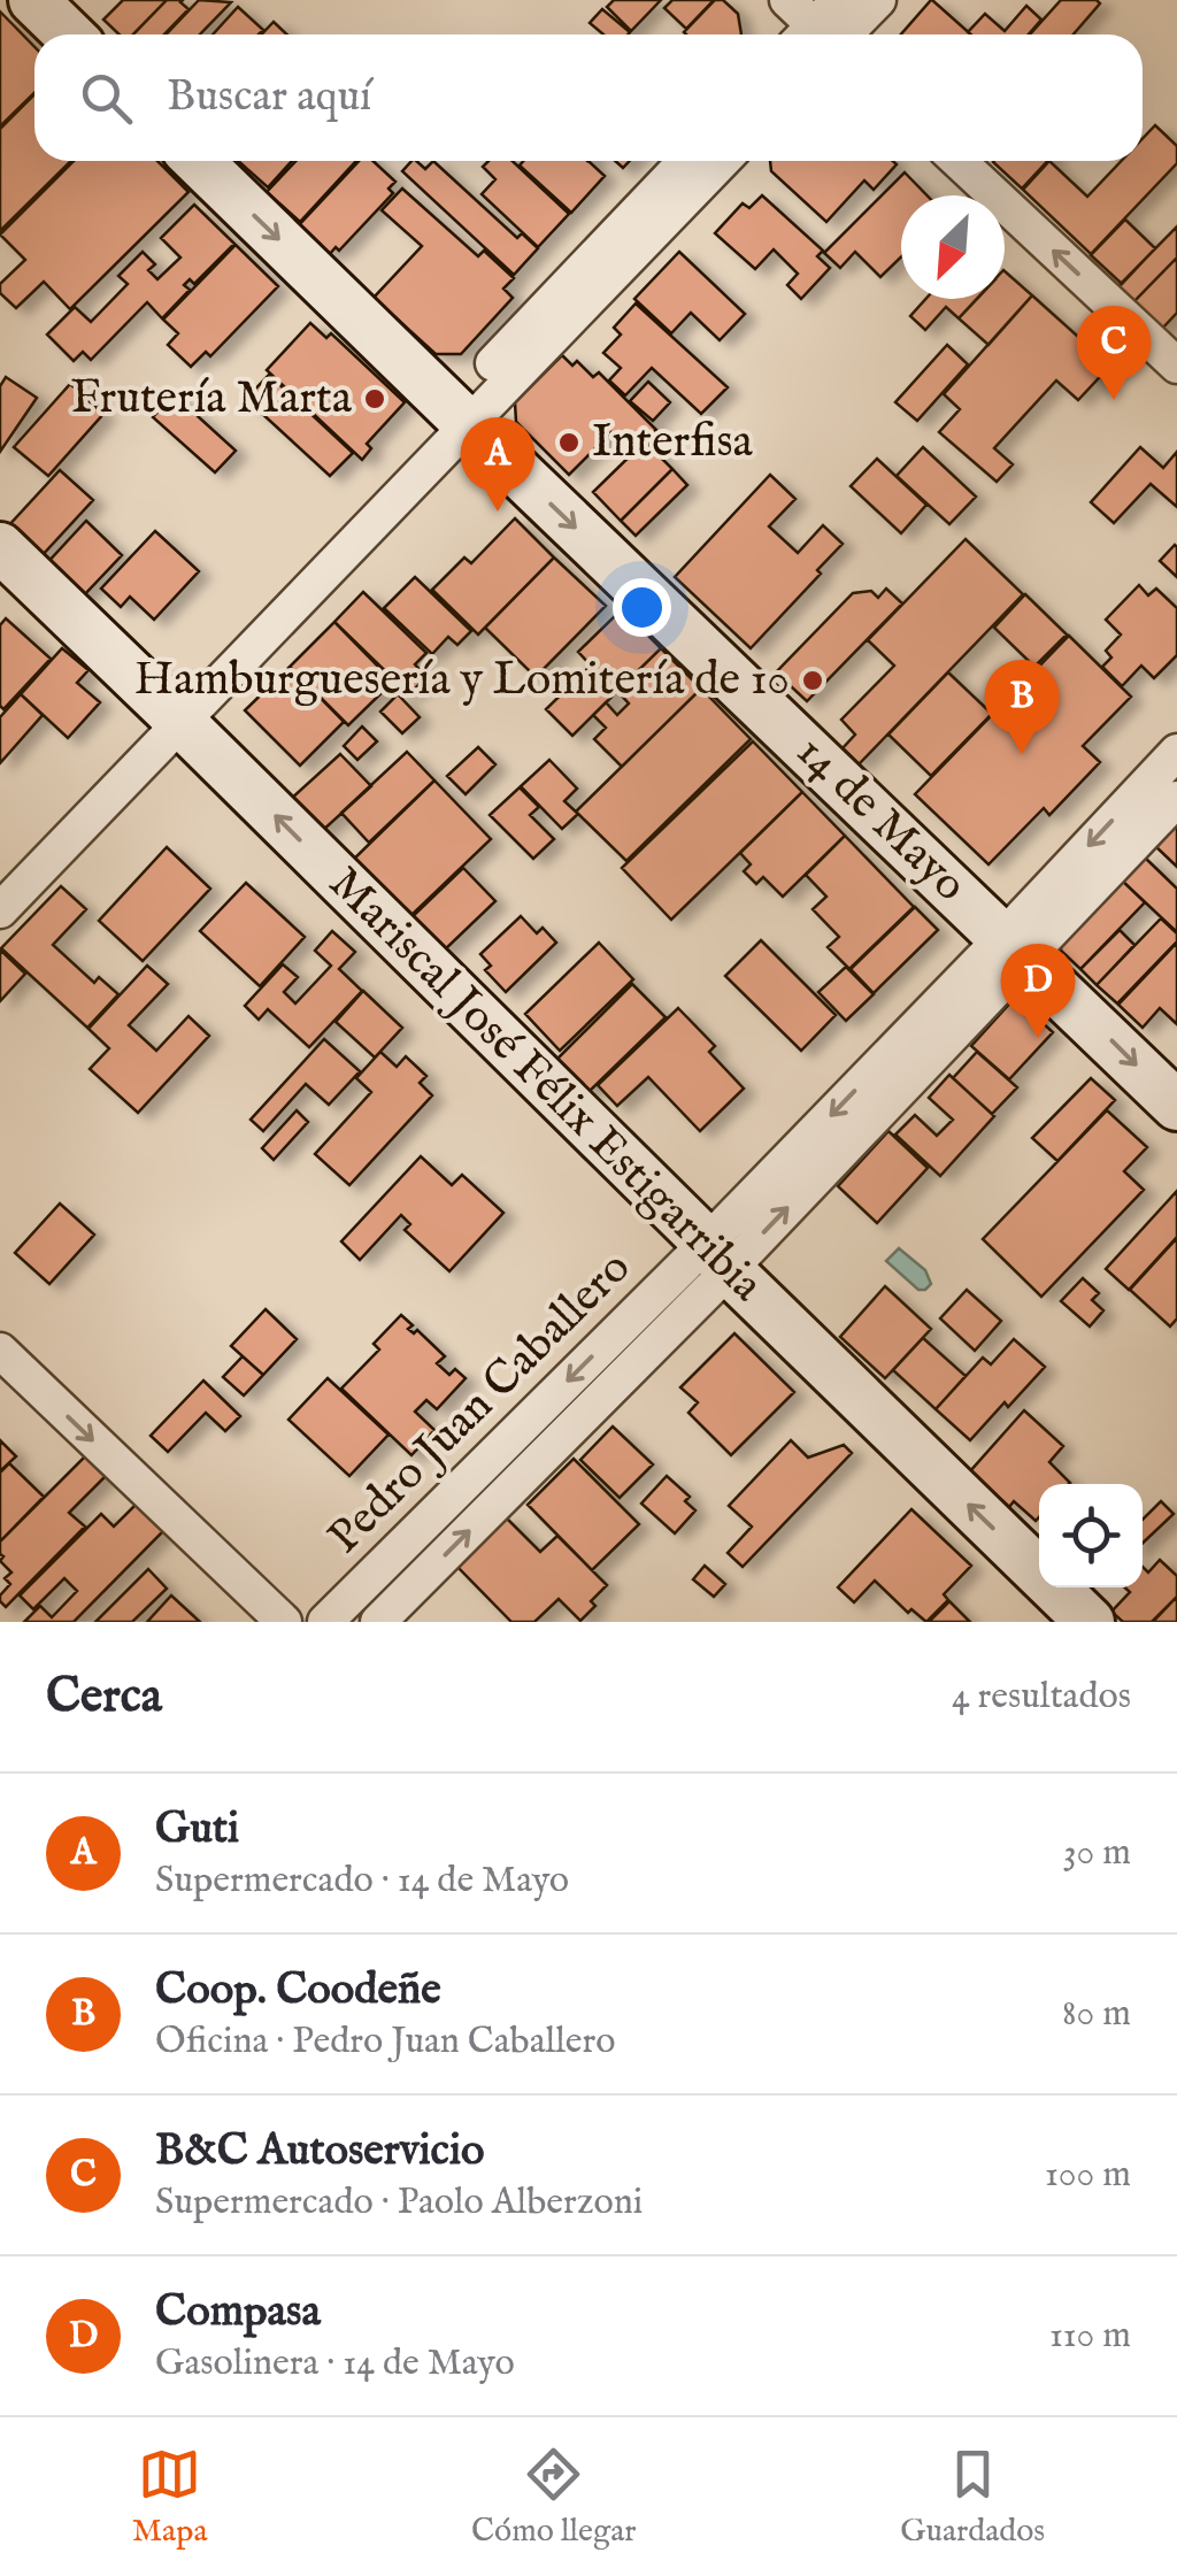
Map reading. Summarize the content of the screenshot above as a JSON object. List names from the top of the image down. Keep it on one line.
{"streets":{"main road":["14 de Mayo","Mariscal José Félix Estigarribia"],"street":["Pedro Juan Caballero"]},"crossings":[["14 de Mayo","Pedro Juan Caballero"],["Mariscal José Félix Estigarribia","Pedro Juan Caballero"]],"one_way":["14 de Mayo","Mariscal José Félix Estigarribia"],"places":["Frutería Marta","Interfisa","Hamburguesería y Lomitería de 10"],"north":"bottom left","page":{"search":"Buscar aquí","pins":["C","A","B","D"],"heading":["Cerca","4 resultados"],"list":[{"mark":"A","name":"Guti","note":"Supermercado · 14 de Mayo","value":"30 m"},{"mark":"B","name":"Coop. Coodeñe","note":"Oficina · Pedro Juan Caballero","value":"80 m"},{"mark":"C","name":"B&C Autoservicio","note":"Supermercado · Paolo Alberzoni","value":"100 m"},{"mark":"D","name":"Compasa","note":"Gasolinera · 14 de Mayo","value":"110 m"}],"nav":["Mapa","Cómo llegar","Guardados"]}}
